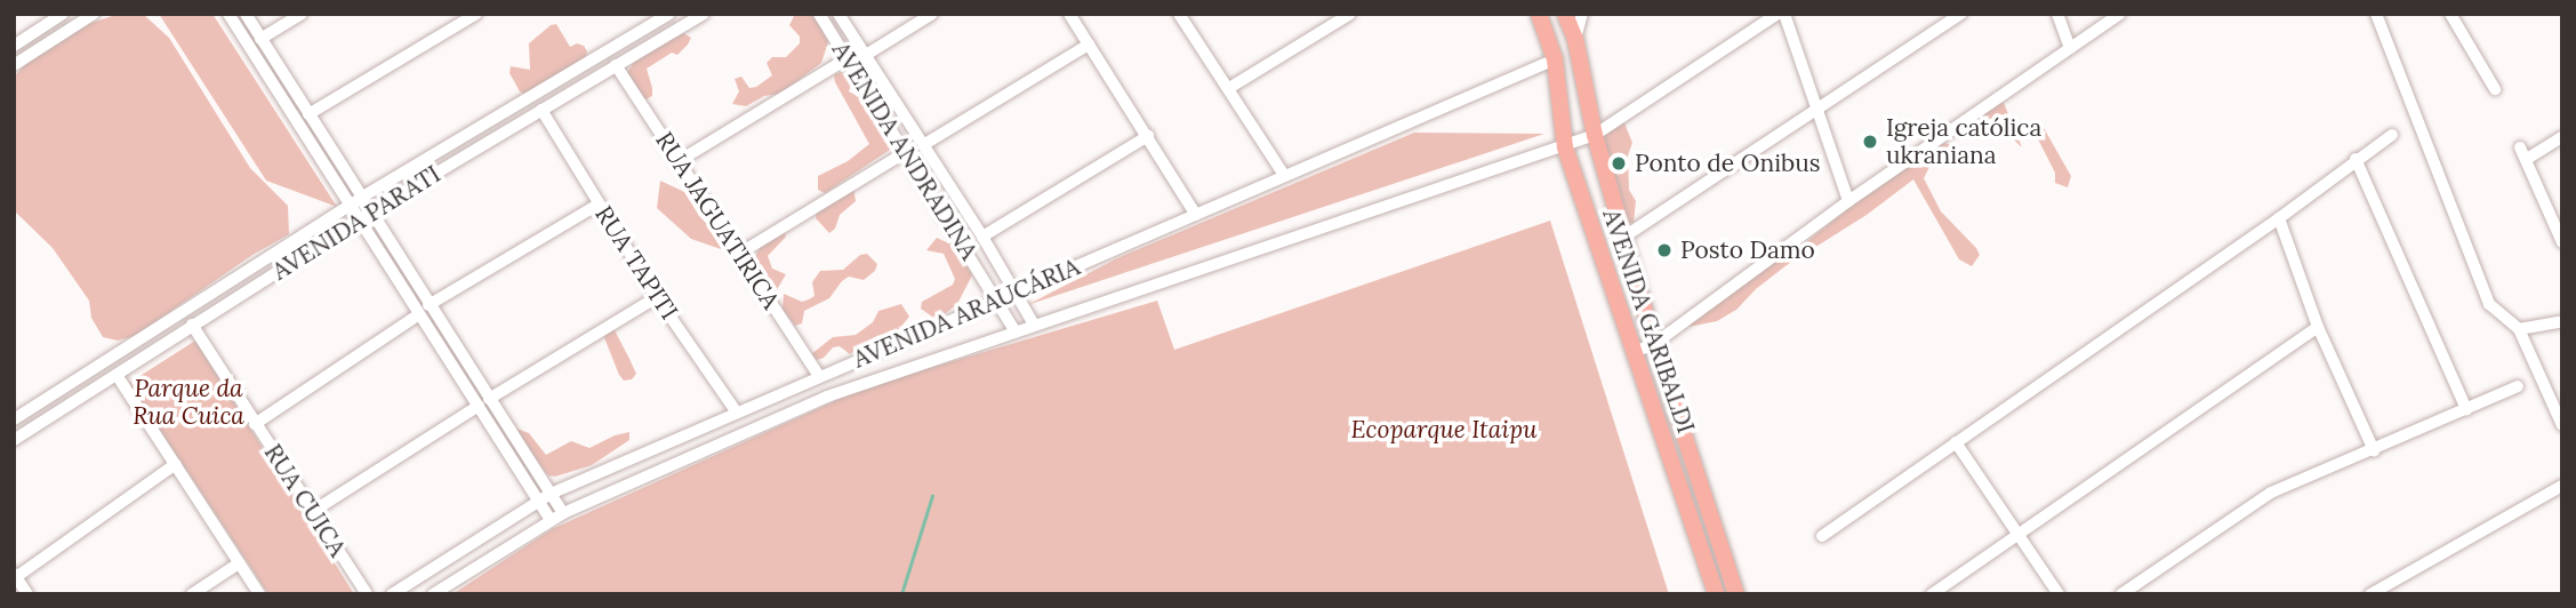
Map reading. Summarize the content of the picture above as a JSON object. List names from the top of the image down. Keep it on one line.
{"streets":{"main road":["AVENIDA GARIBALDI"],"street":["AVENIDA ANDRADINA","RUA JAGUATIRICA","AVENIDA PARATI","RUA TAPITI","AVENIDA ARAUCÁRIA","RUA CUICA"]},"crossings":[["AVENIDA ANDRADINA","AVENIDA ARAUCÁRIA"],["RUA JAGUATIRICA","AVENIDA PARATI"],["RUA JAGUATIRICA","AVENIDA ARAUCÁRIA"],["AVENIDA PARATI","RUA TAPITI"],["AVENIDA PARATI","RUA CUICA"],["RUA TAPITI","AVENIDA ARAUCÁRIA"],["AVENIDA ARAUCÁRIA","AVENIDA GARIBALDI"]],"parks":["Parque da Rua Cuica","Ecoparque Itaipu"],"places":["Igreja católica ukraniana","Ponto de Onibus","Posto Damo"]}
